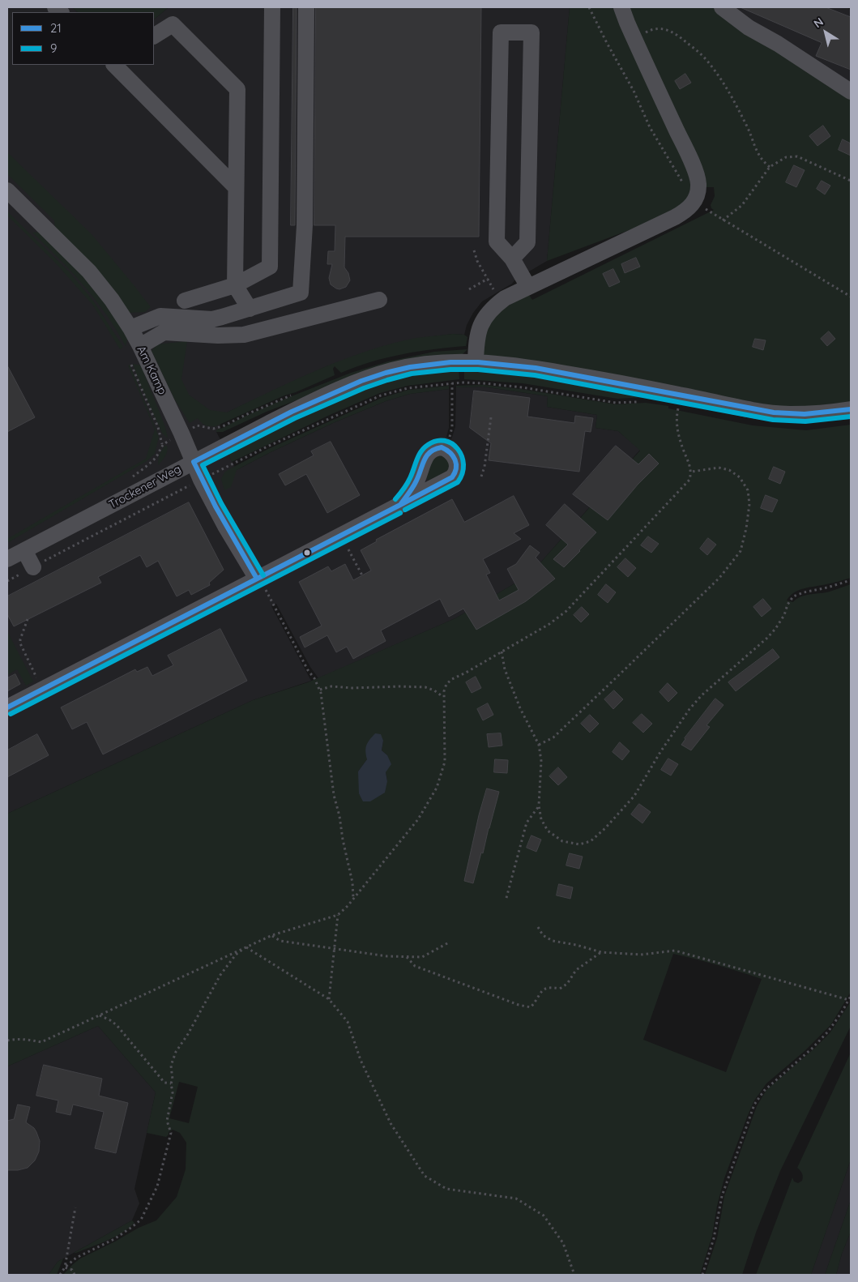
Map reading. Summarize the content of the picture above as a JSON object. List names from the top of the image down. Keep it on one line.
{"streets":{"street":["Am Kamp","Trockener Weg"]},"crossings":[["Am Kamp","Trockener Weg"]],"lines":["transit line 21","transit line 9"],"legend":["21","9"],"north":"top left"}
